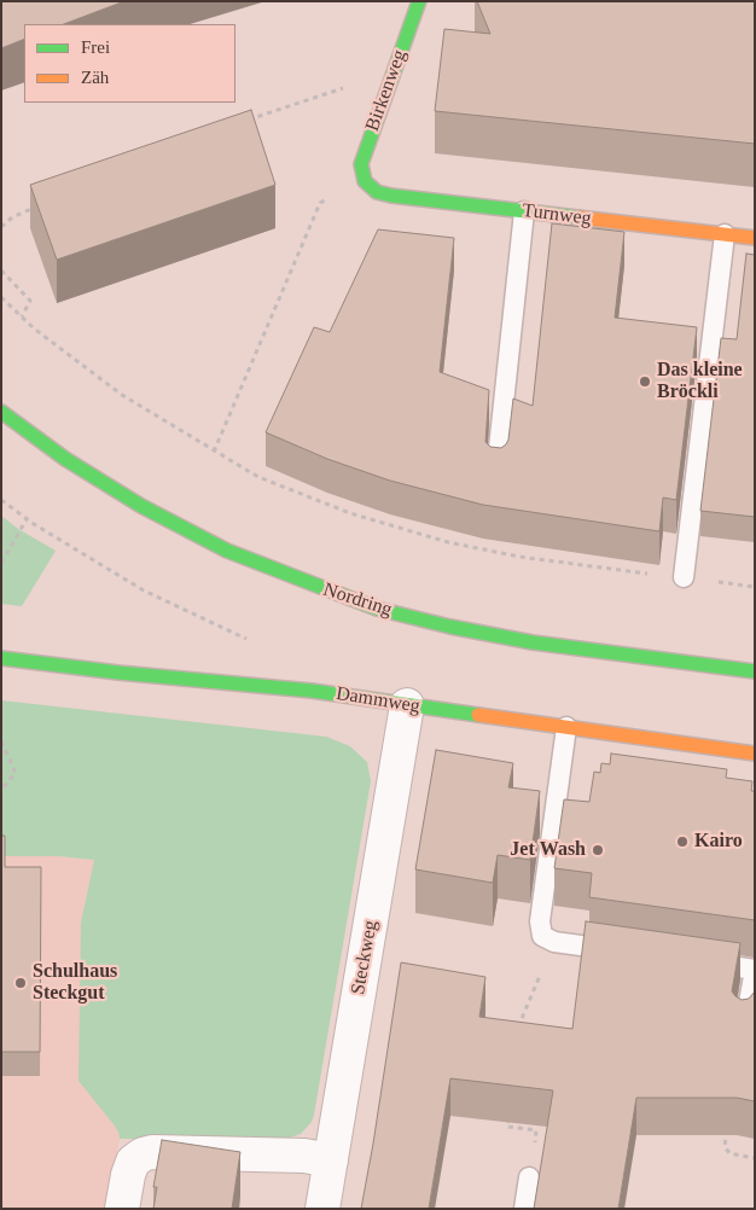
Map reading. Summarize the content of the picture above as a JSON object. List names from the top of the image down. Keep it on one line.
{"streets":{"street":["Birkenweg","Turnweg","Nordring","Dammweg","Steckweg"]},"crossings":[["Birkenweg","Turnweg"],["Dammweg","Steckweg"]],"places":["Das kleine Bröckli","Kairo","Jet Wash","Schulhaus Steckgut"],"legend":["Frei","Zäh"]}
